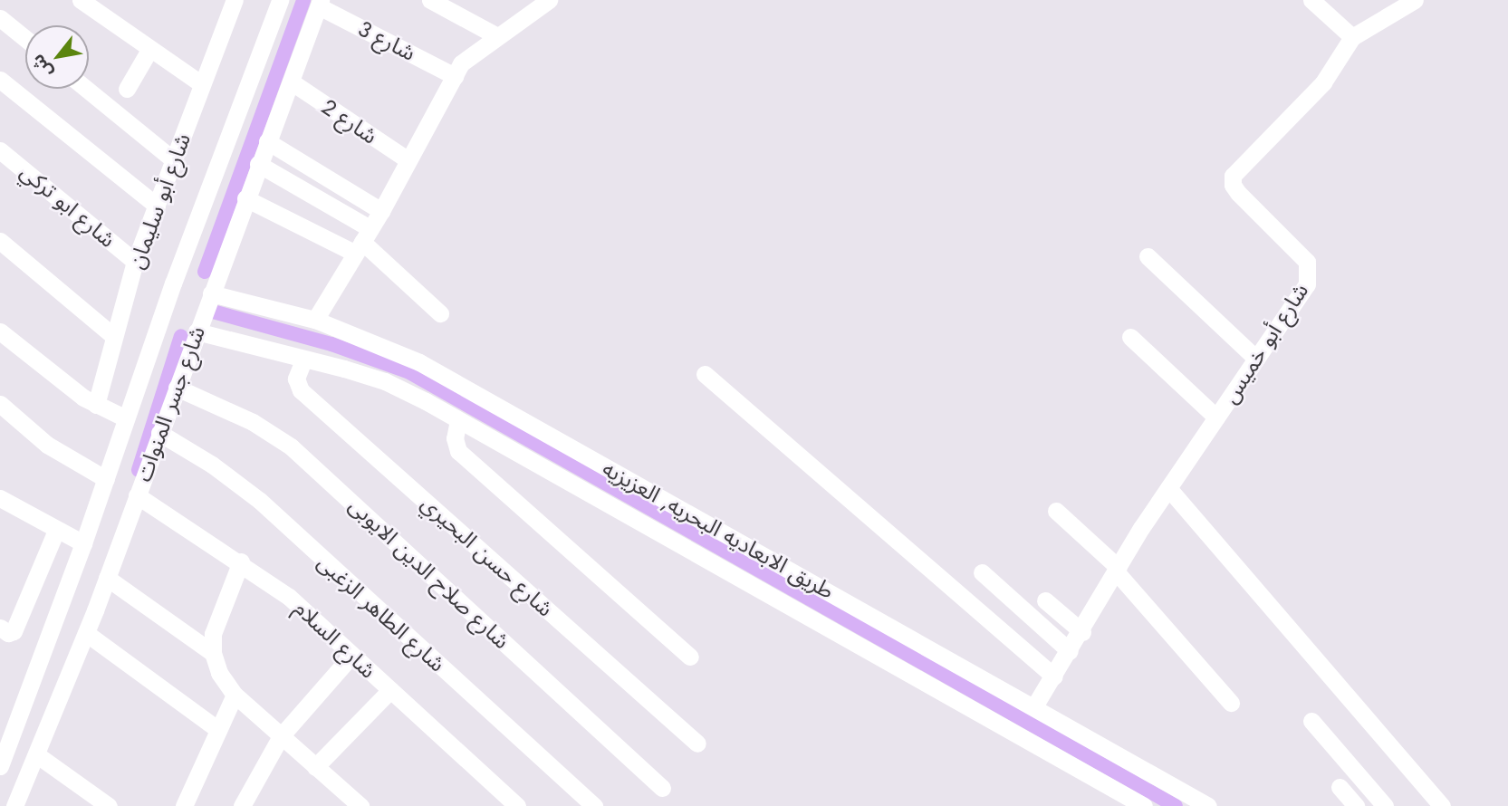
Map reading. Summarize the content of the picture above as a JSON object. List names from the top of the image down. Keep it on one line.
{"streets":{"street":["شارع 3","شارع 2","شارع أبو سليمان","شارع ابو تركي","شارع أبو خميس","شارع جسر المنوات","طريق الابعاديه البحريه, العزيزيه","شارع حسن البحيري","شارع صلاح الدين الايوبى","شارع الطاهر الزغبى","شارع السلام"]},"crossings":[["شارع 3","شارع جسر المنوات"],["شارع 2","شارع جسر المنوات"],["شارع أبو سليمان","شارع ابو تركي"],["شارع أبو خميس","طريق الابعاديه البحريه, العزيزيه"],["شارع جسر المنوات","طريق الابعاديه البحريه, العزيزيه"],["شارع جسر المنوات","شارع صلاح الدين الايوبى"],["شارع جسر المنوات","شارع الطاهر الزغبى"],["شارع جسر المنوات","شارع السلام"],["طريق الابعاديه البحريه, العزيزيه","شارع حسن البحيري"]],"north":"bottom left"}
